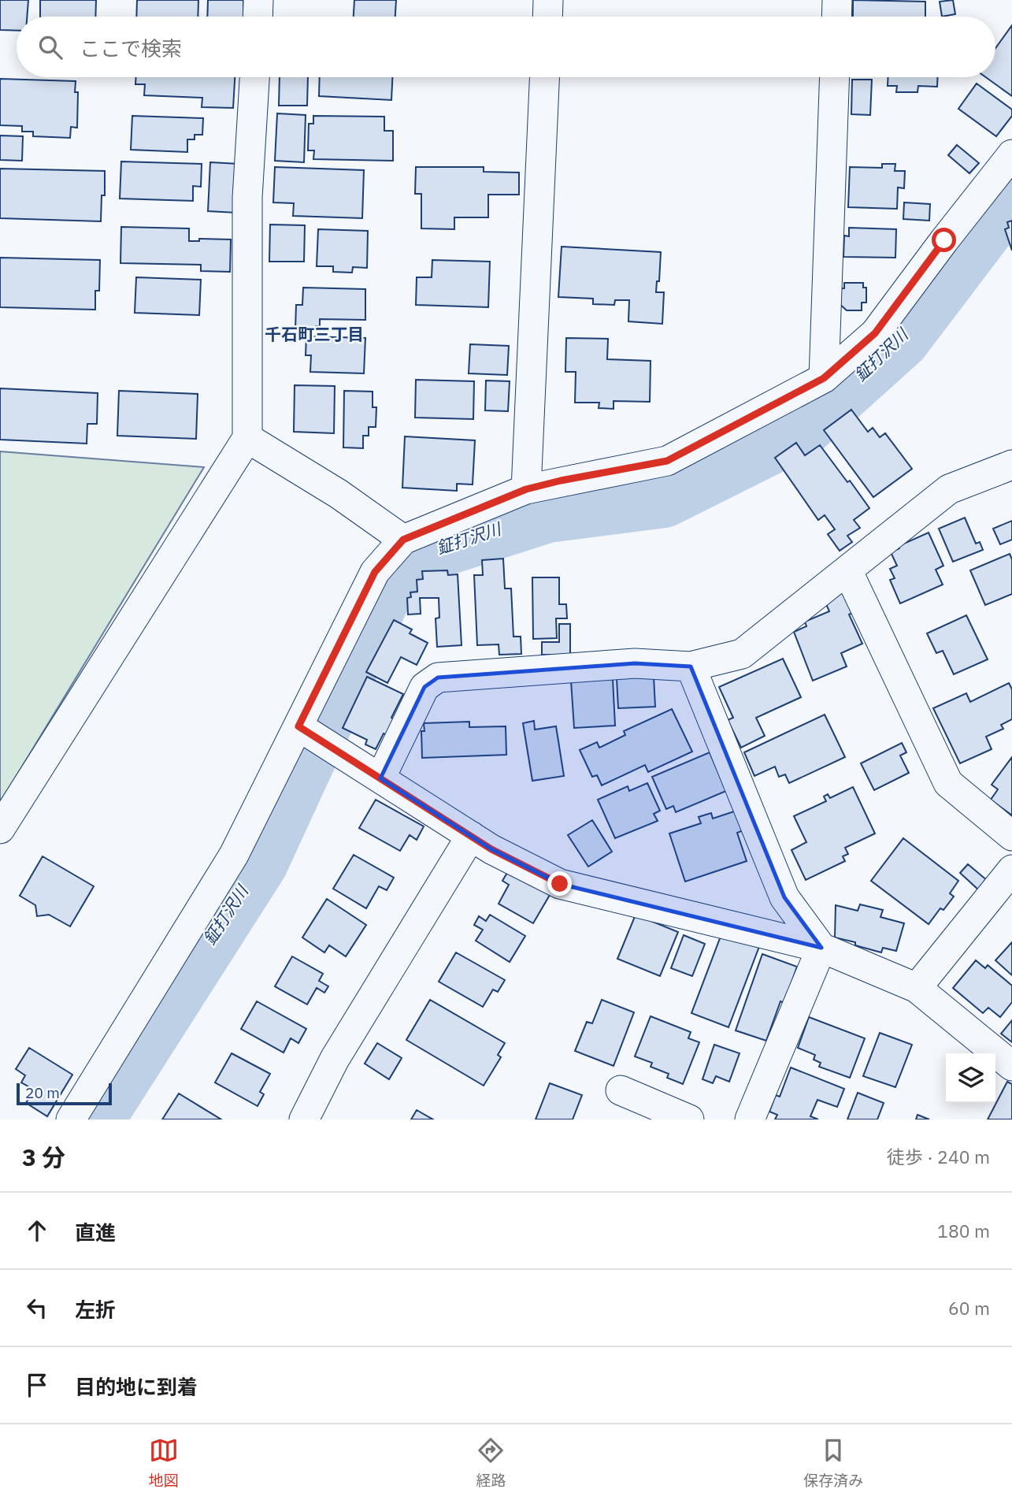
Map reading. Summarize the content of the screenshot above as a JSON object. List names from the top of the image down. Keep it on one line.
{"districts":["千石町三丁目"],"water":["鉦打沢川"],"scale_bar":"20 m","page":{"search":"ここで検索","scale":"20 m","heading":["3 分","徒歩 · 240 m"],"list":[["直進","180 m"],["左折","60 m"],"目的地に到着"],"nav":["地図","経路","保存済み"]}}
